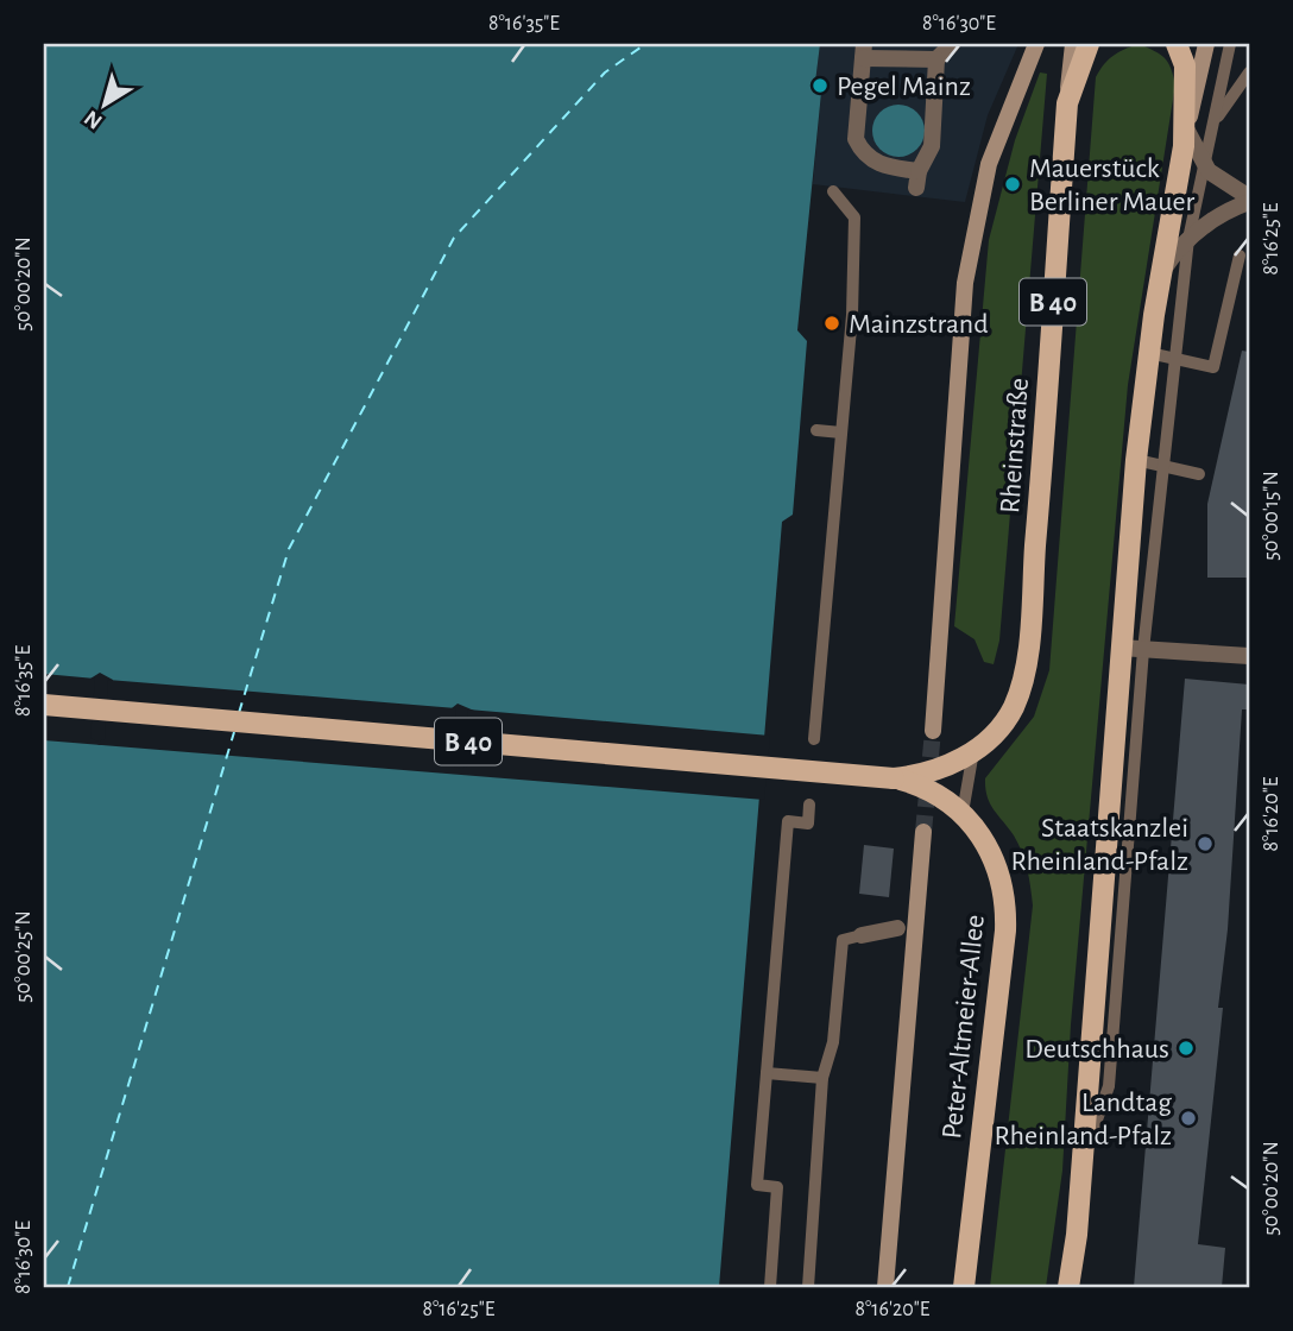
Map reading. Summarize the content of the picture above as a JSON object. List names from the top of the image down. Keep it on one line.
{"streets":{"main road":["B 40","Rheinstraße","Peter-Altmeier-Allee"]},"crossings":[["B 40","Rheinstraße"],["B 40","Peter-Altmeier-Allee"],["Rheinstraße","Peter-Altmeier-Allee"]],"places":["Pegel Mainz","Mauerstück Berliner Mauer","Mainzstrand","Staatskanzlei Rheinland-Pfalz","Deutschhaus","Landtag Rheinland-Pfalz"],"north":"bottom left","coordinates":["8°16'35\"E","8°16'30\"E","8°16'25\"E","50°00'20\"N","50°00'15\"N","8°16'20\"E","50°00'25\"N"]}
